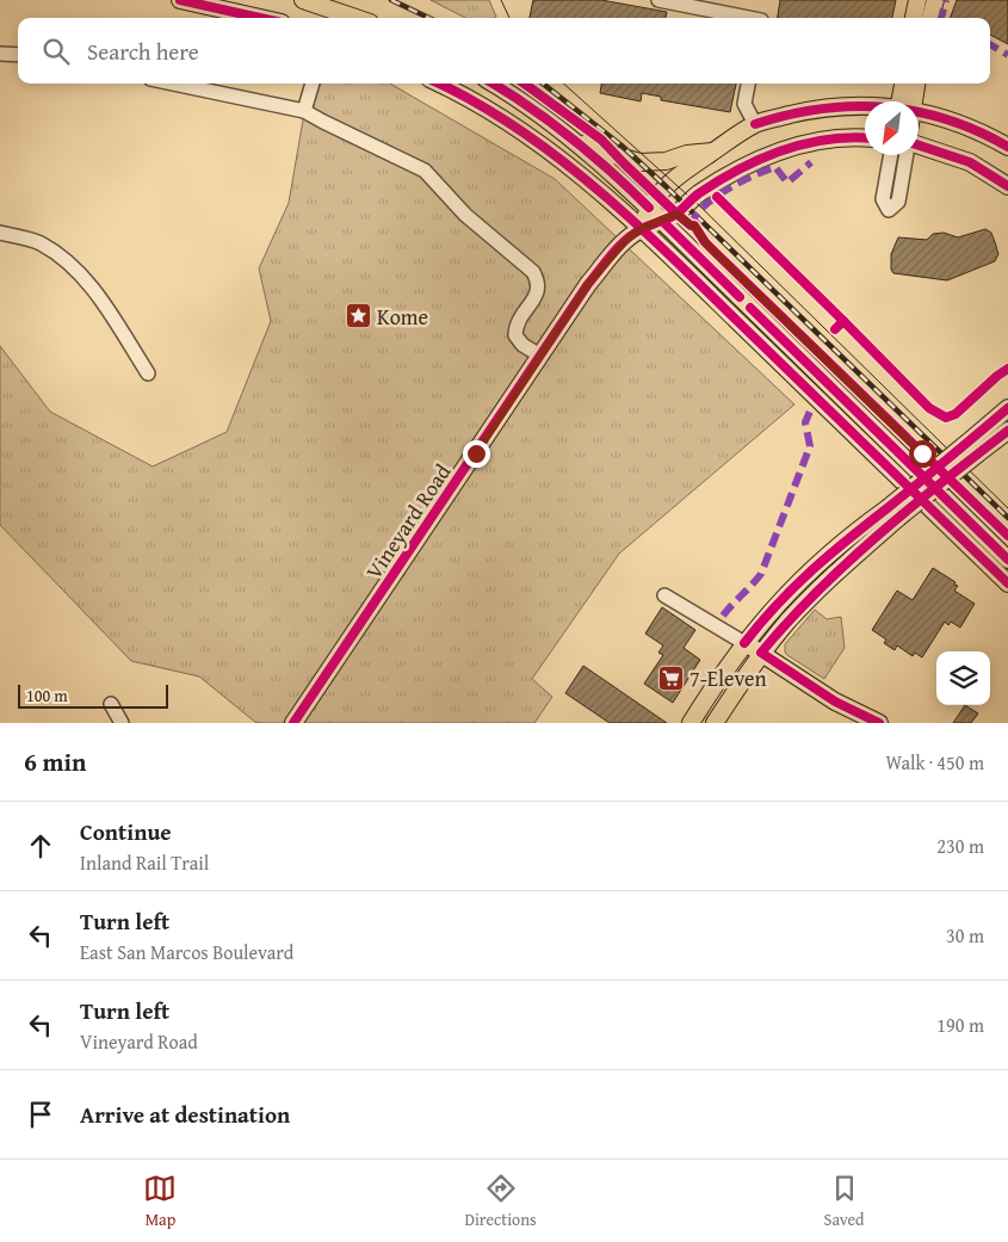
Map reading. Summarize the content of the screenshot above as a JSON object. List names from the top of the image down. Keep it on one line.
{"streets":{"main road":["Vineyard Road"]},"places":{"place":["Kome"],"supermarket":["7-Eleven"]},"scale_bar":"100 m","north":"bottom left","page":{"search":"Search here","scale":"100 m","heading":["6 min","Walk · 450 m"],"list":[["Continue","Inland Rail Trail","230 m"],["Turn left","East San Marcos Boulevard","30 m"],["Turn left","Vineyard Road","190 m"],"Arrive at destination"],"nav":["Map","Directions","Saved"]}}
